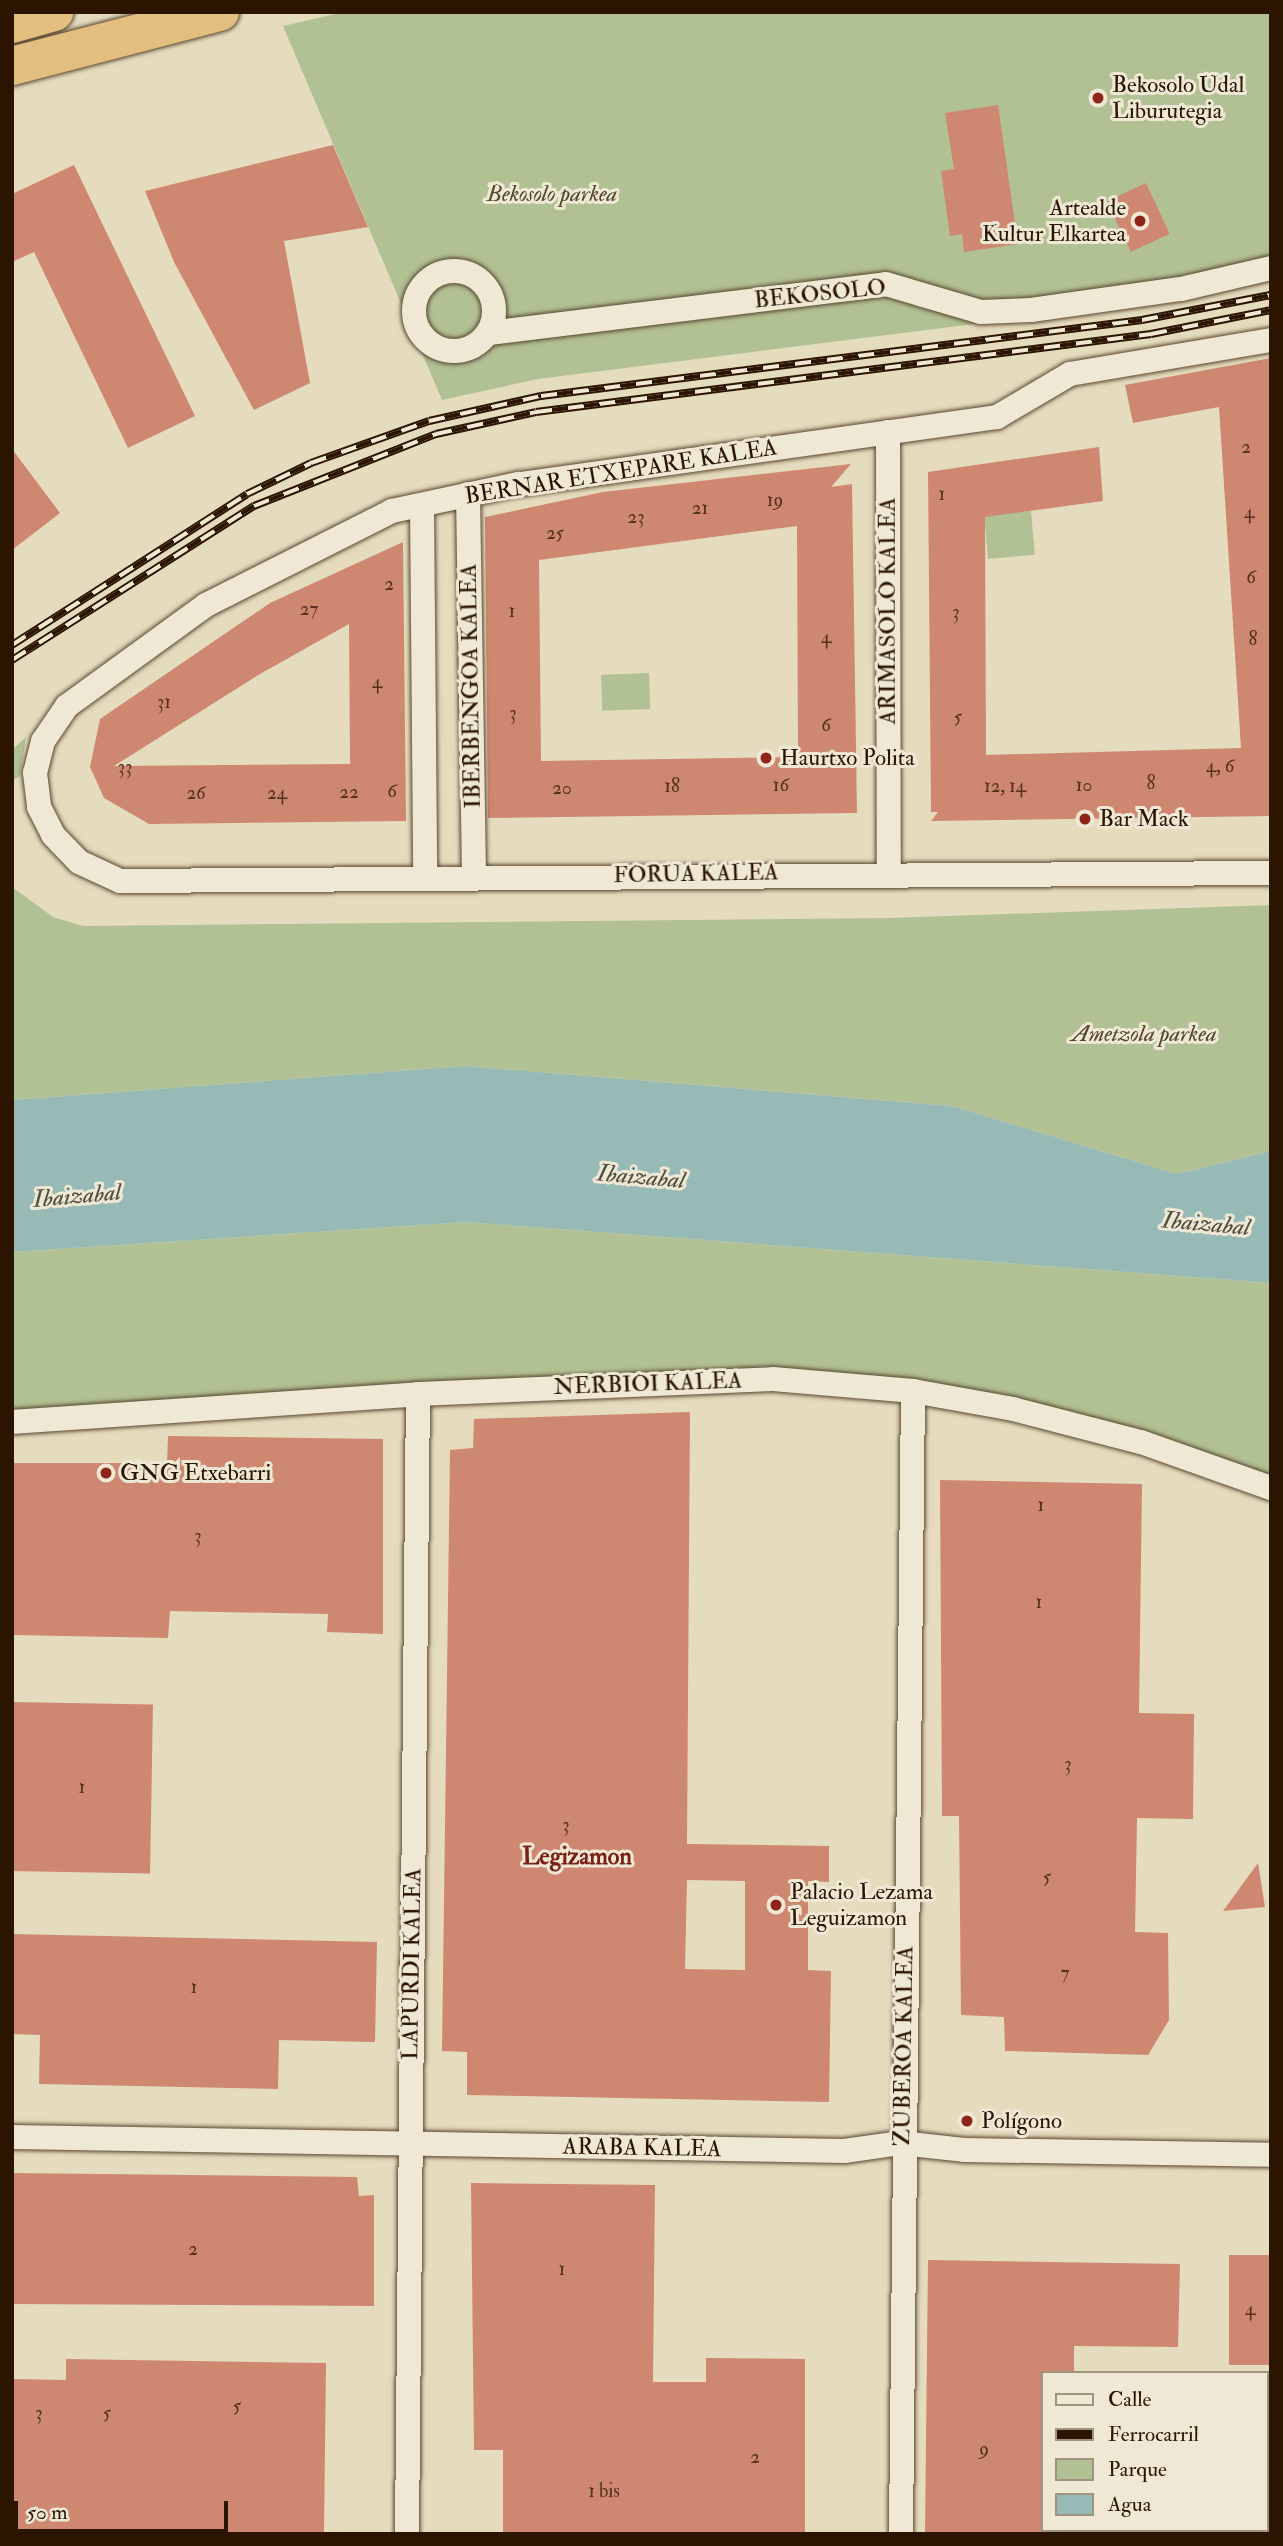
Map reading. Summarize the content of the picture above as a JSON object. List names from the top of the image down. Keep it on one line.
{"streets":{"street":["BEKOSOLO","BERNAR ETXEPARE KALEA","ARIMASOLO KALEA","IBERBENGOA KALEA","FORUA KALEA","NERBIOI KALEA","LAPURDI KALEA","ZUBEROA KALEA","ARABA KALEA"]},"crossings":[["BERNAR ETXEPARE KALEA","ARIMASOLO KALEA"],["BERNAR ETXEPARE KALEA","IBERBENGOA KALEA"],["BERNAR ETXEPARE KALEA","FORUA KALEA"],["ARIMASOLO KALEA","FORUA KALEA"],["IBERBENGOA KALEA","FORUA KALEA"],["NERBIOI KALEA","LAPURDI KALEA"],["NERBIOI KALEA","ZUBEROA KALEA"],["LAPURDI KALEA","ARABA KALEA"],["ZUBEROA KALEA","ARABA KALEA"]],"districts":["Legizamon"],"water":["Ibaizabal"],"parks":["Bekosolo parkea","Ametzola parkea"],"places":["Bekosolo Udal Liburutegia","Artealde Kultur Elkartea","Haurtxo Polita","Bar Mack","GNG Etxebarri","Palacio Lezama Leguizamon","Polígono"],"house_numbers":["2","1","19","21","4","23","25","6","2","27","1","3","4","8","4","31","3","5","6","4, 6","33","8","16","10","18","12, 14","20","6","22","26","24","1","3","1","3","1","3","5","7","1","2","1","4","5","3","5","9","2","1 bis"],"legend":["Calle","Ferrocarril","Parque","Agua"],"scale_bar":"50 m"}
